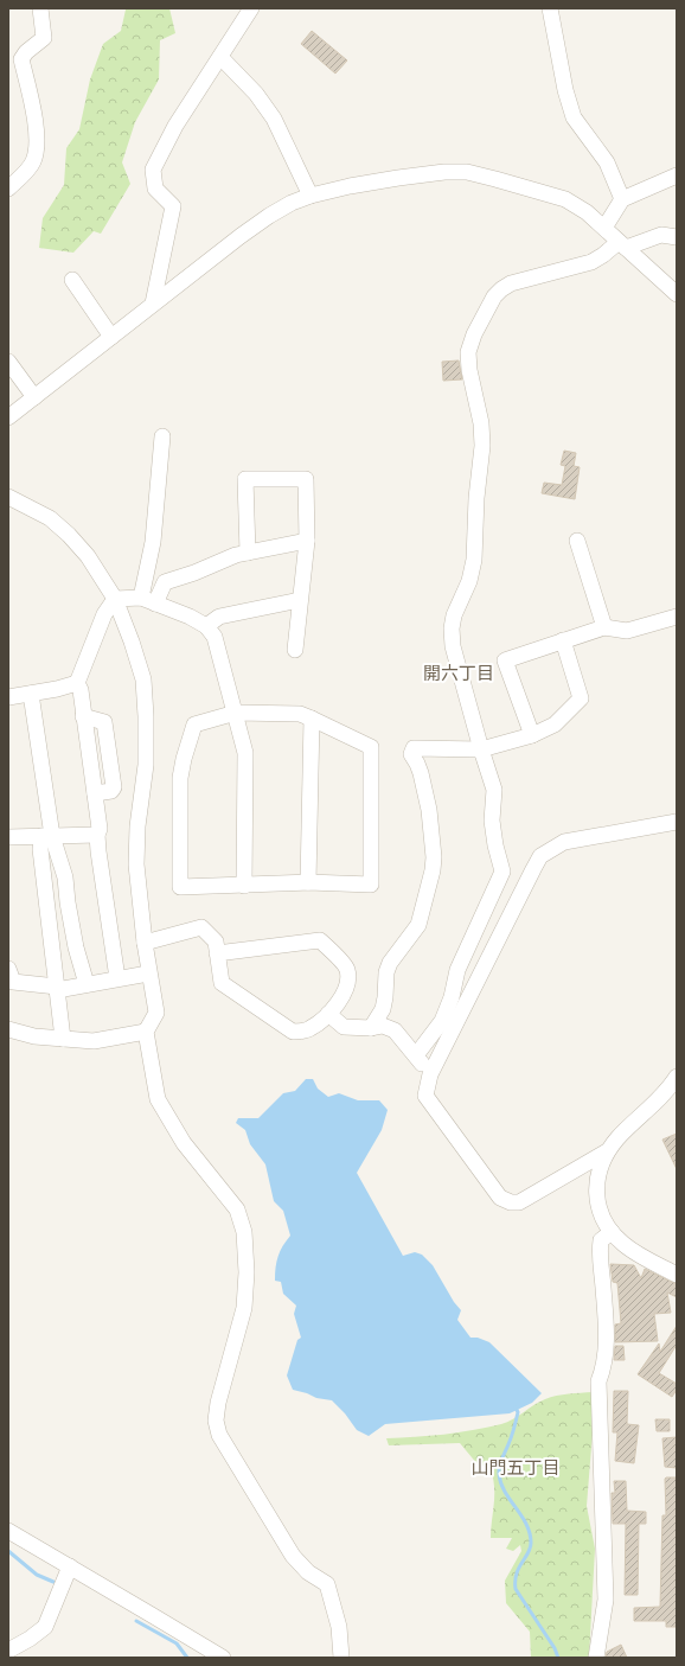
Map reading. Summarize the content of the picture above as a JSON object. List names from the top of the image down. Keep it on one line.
{"districts":["開六丁目","山門五丁目"]}
